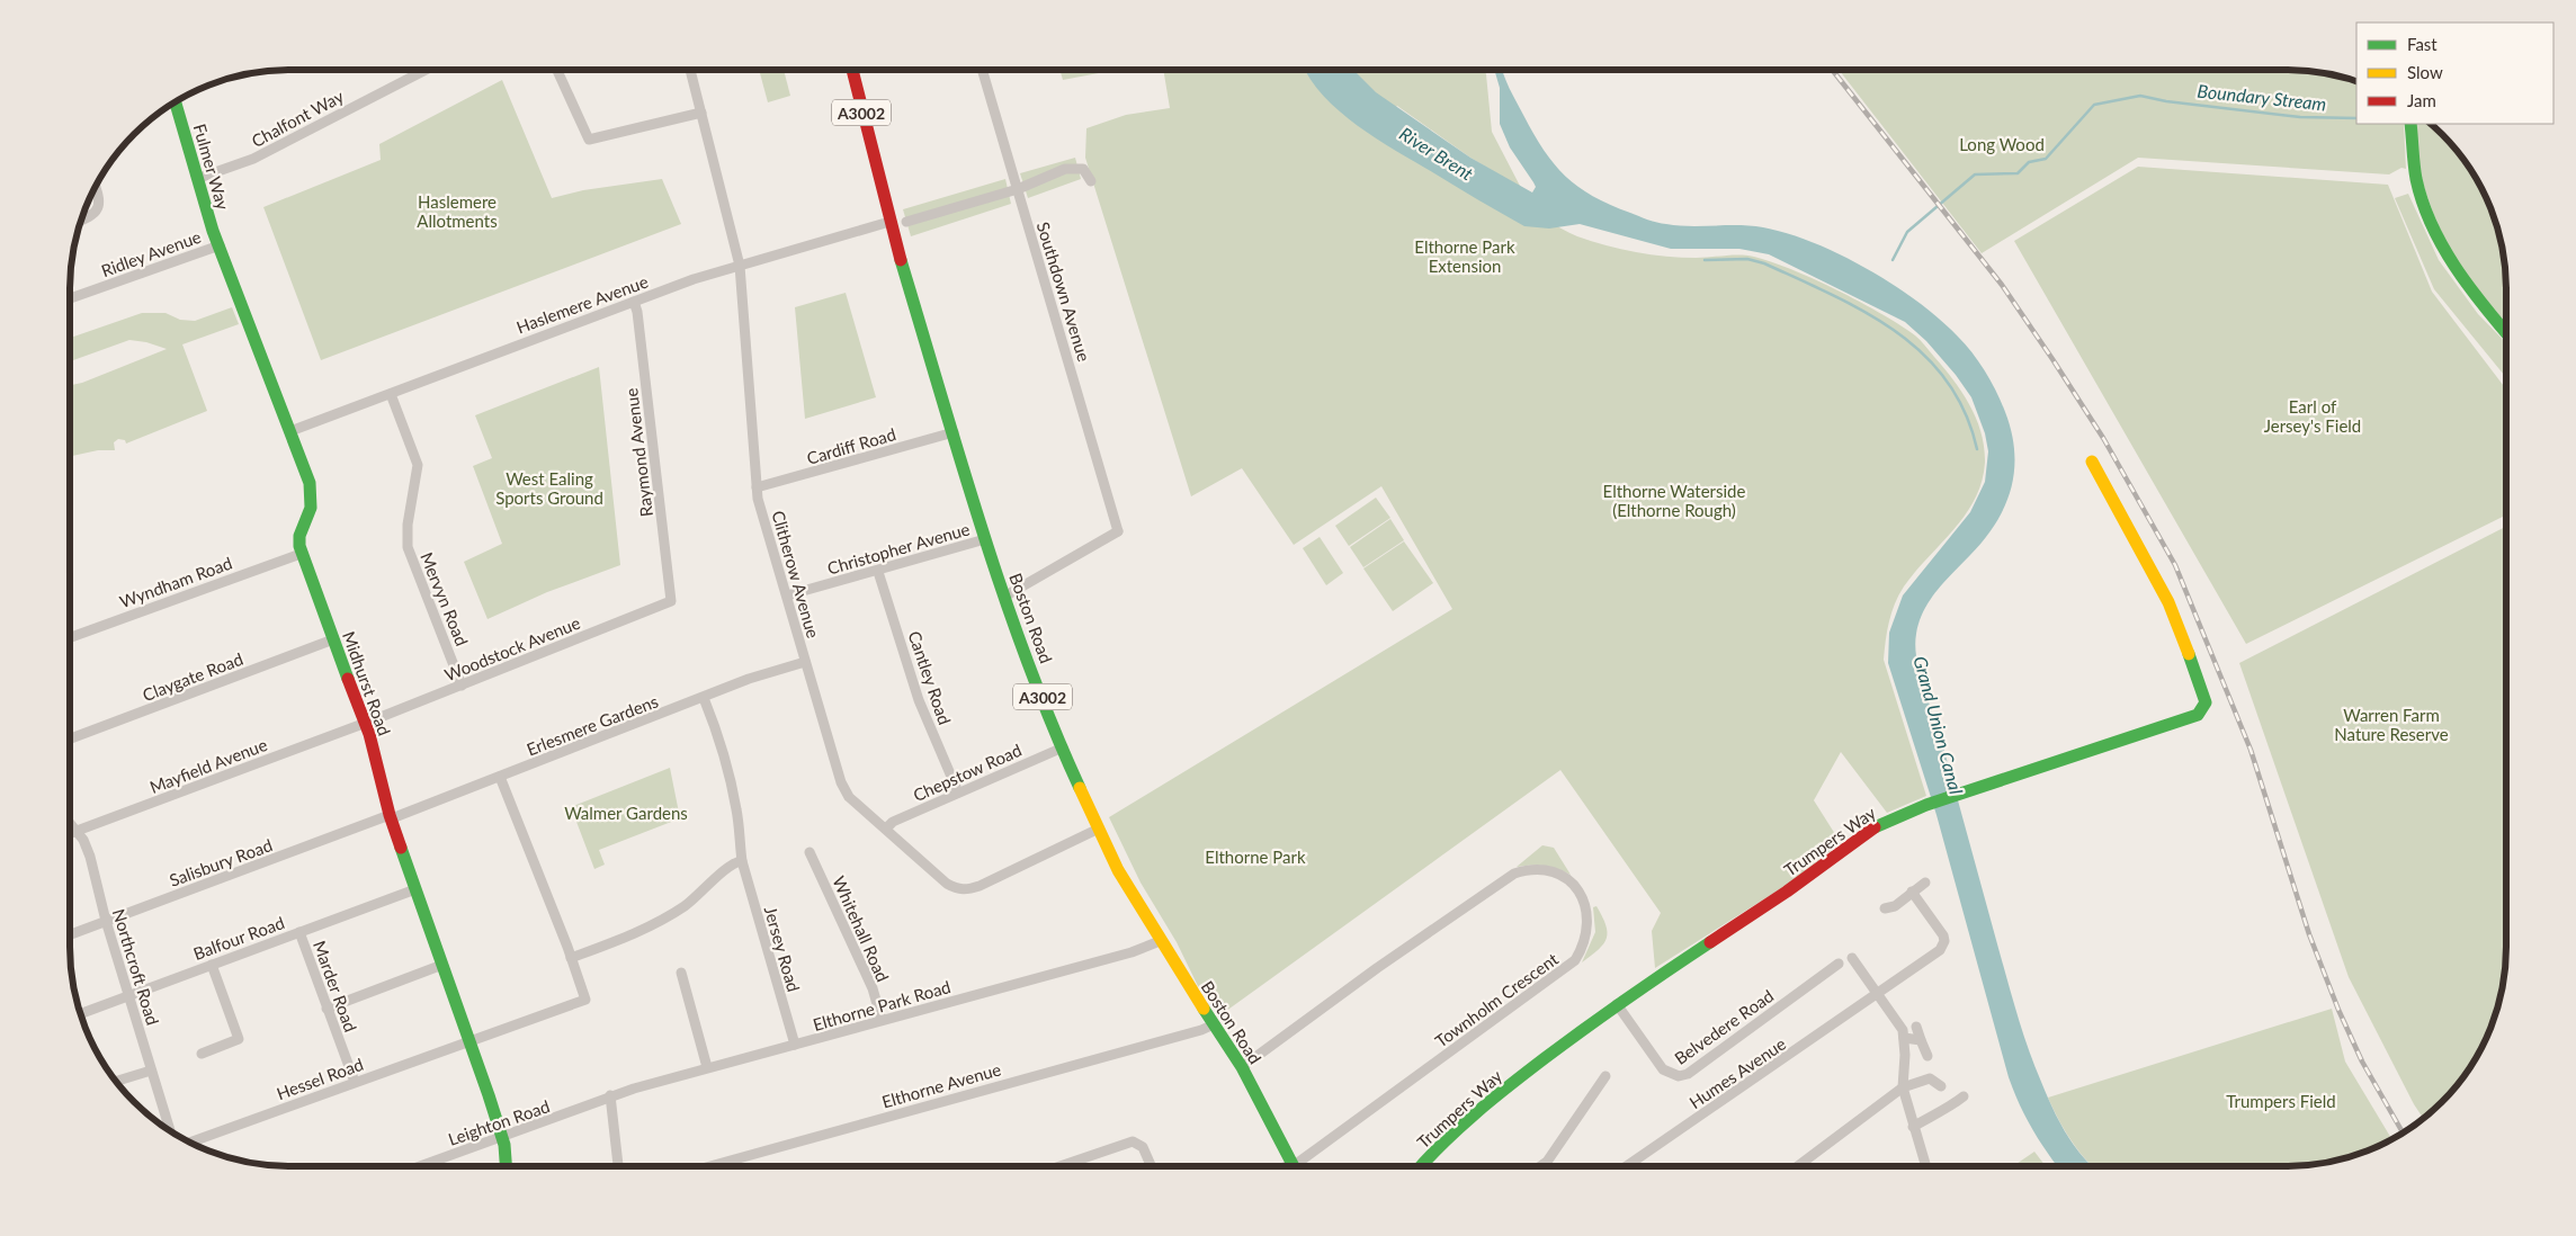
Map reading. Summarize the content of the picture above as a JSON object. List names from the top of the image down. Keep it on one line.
{"streets":{"street":["A3002","Chalfont Way","Fulmer Way","Ridley Avenue","Southdown Avenue","Haslemere Avenue","Cardiff Road","Raymond Avenue","Christopher Avenue","Clitherow Avenue","Wyndham Road","Mervyn Road","Boston Road","Woodstock Avenue","Claygate Road","Cantley Road","Midhurst Road","Erlesmere Gardens","Mayfield Avenue","Chepstow Road","Trumpers Way","Salisbury Road","Whitehall Road","Balfour Road","Jersey Road","Northcroft Road","Marder Road","Townholm Crescent","Elthorne Park Road","Belvedere Road","Humes Avenue","Hessel Road","Elthorne Avenue","Leighton Road"]},"crossings":[["Chalfont Way","Fulmer Way"],["Fulmer Way","Ridley Avenue"],["Fulmer Way","Midhurst Road"],["Ridley Avenue","Midhurst Road"],["Southdown Avenue","Boston Road"],["Haslemere Avenue","Raymond Avenue"],["Haslemere Avenue","Clitherow Avenue"],["Haslemere Avenue","Mervyn Road"],["Haslemere Avenue","Boston Road"],["Haslemere Avenue","Midhurst Road"],["Cardiff Road","Clitherow Avenue"],["Cardiff Road","Boston Road"],["Raymond Avenue","Woodstock Avenue"],["Christopher Avenue","Clitherow Avenue"],["Christopher Avenue","Boston Road"],["Christopher Avenue","Cantley Road"],["Clitherow Avenue","Boston Road"],["Clitherow Avenue","Erlesmere Gardens"],["Clitherow Avenue","Chepstow Road"],["Wyndham Road","Midhurst Road"],["Mervyn Road","Woodstock Avenue"],["Boston Road","Chepstow Road"],["Boston Road","Townholm Crescent"],["Boston Road","Elthorne Park Road"],["Boston Road","Elthorne Avenue"],["Woodstock Avenue","Midhurst Road"],["Woodstock Avenue","Mayfield Avenue"],["Claygate Road","Midhurst Road"],["Cantley Road","Chepstow Road"],["Midhurst Road","Erlesmere Gardens"],["Midhurst Road","Mayfield Avenue"],["Midhurst Road","Salisbury Road"],["Midhurst Road","Balfour Road"],["Midhurst Road","Hessel Road"],["Midhurst Road","Leighton Road"],["Erlesmere Gardens","Salisbury Road"],["Erlesmere Gardens","Jersey Road"],["Mayfield Avenue","Northcroft Road"],["Trumpers Way","Belvedere Road"],["Salisbury Road","Northcroft Road"],["Whitehall Road","Elthorne Park Road"],["Balfour Road","Northcroft Road"],["Balfour Road","Marder Road"],["Jersey Road","Elthorne Park Road"],["Marder Road","Hessel Road"],["Elthorne Park Road","Leighton Road"]],"water":["Boundary Stream","River Brent","Grand Union Canal"],"parks":["Long Wood","Haslemere Allotments","Elthorne Park Extension","Earl of Jersey's Field","West Ealing Sports Ground","Elthorne Waterside (Elthorne Rough)","Warren Farm Nature Reserve","Walmer Gardens","Elthorne Park","Trumpers Field"],"legend":["Fast","Slow","Jam"]}
